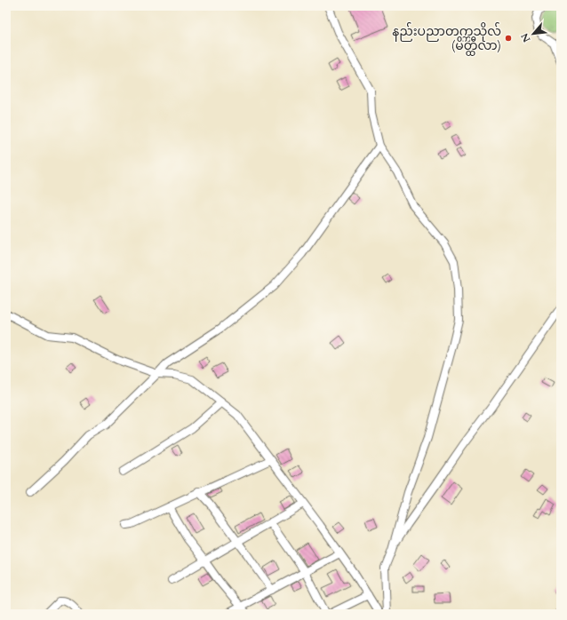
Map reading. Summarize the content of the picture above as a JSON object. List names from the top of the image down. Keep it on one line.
{"places":["နည်းပညာတက္ကသိုလ် (မိတ္ထီလာ)"],"north":"bottom left"}
